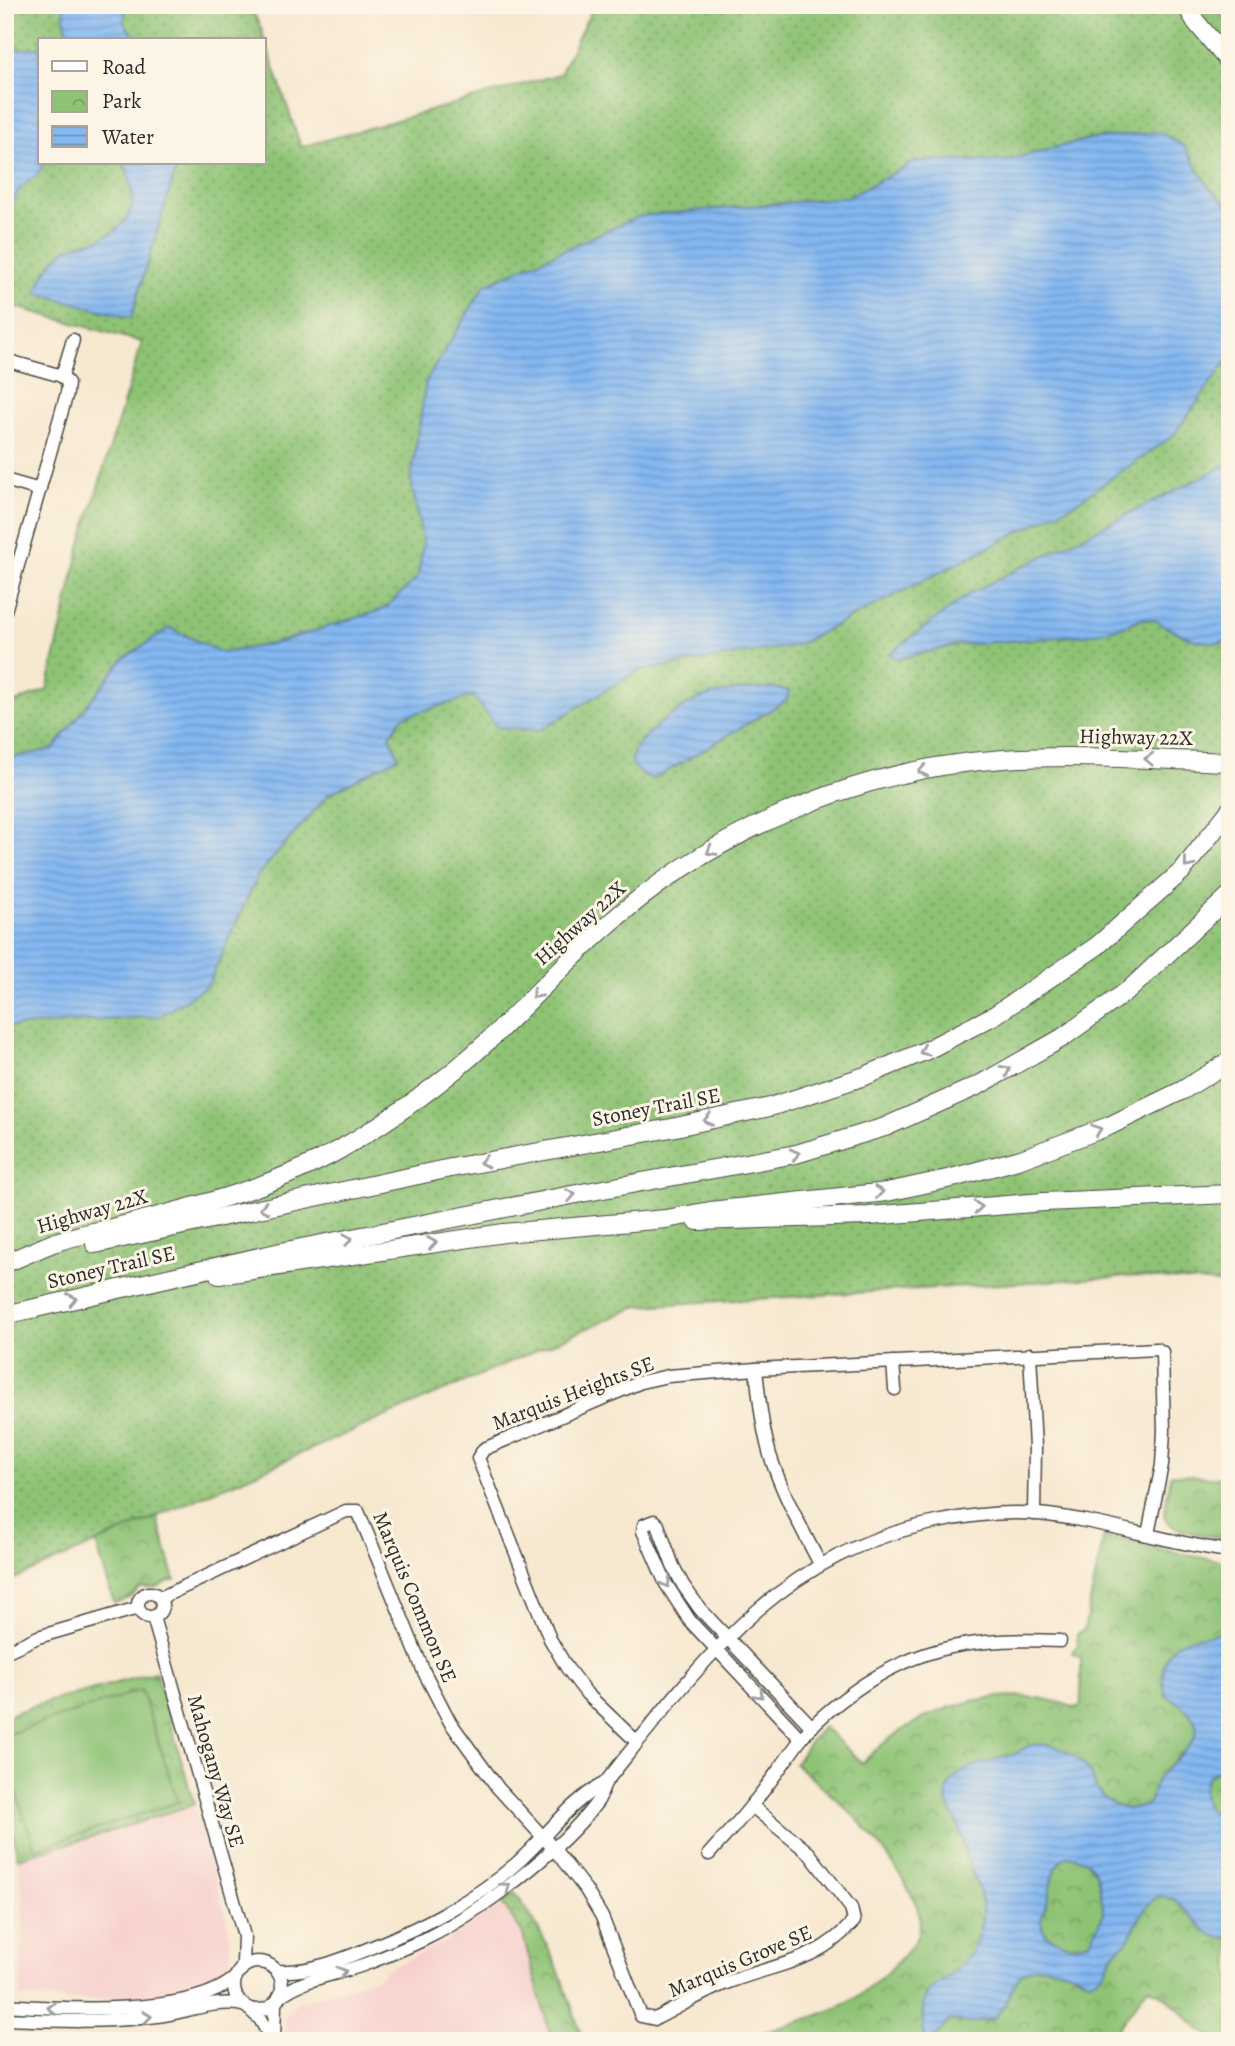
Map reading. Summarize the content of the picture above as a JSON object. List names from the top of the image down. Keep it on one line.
{"streets":{"highway":["Highway 22X","Stoney Trail SE"],"street":["Marquis Heights SE","Marquis Common SE","Mahogany Way SE","Marquis Grove SE"]},"crossings":[["Highway 22X","Stoney Trail SE"],["Marquis Common SE","Mahogany Way SE"],["Marquis Common SE","Marquis Grove SE"]],"one_way":["Highway 22X"],"legend":["Road","Park","Water"]}
